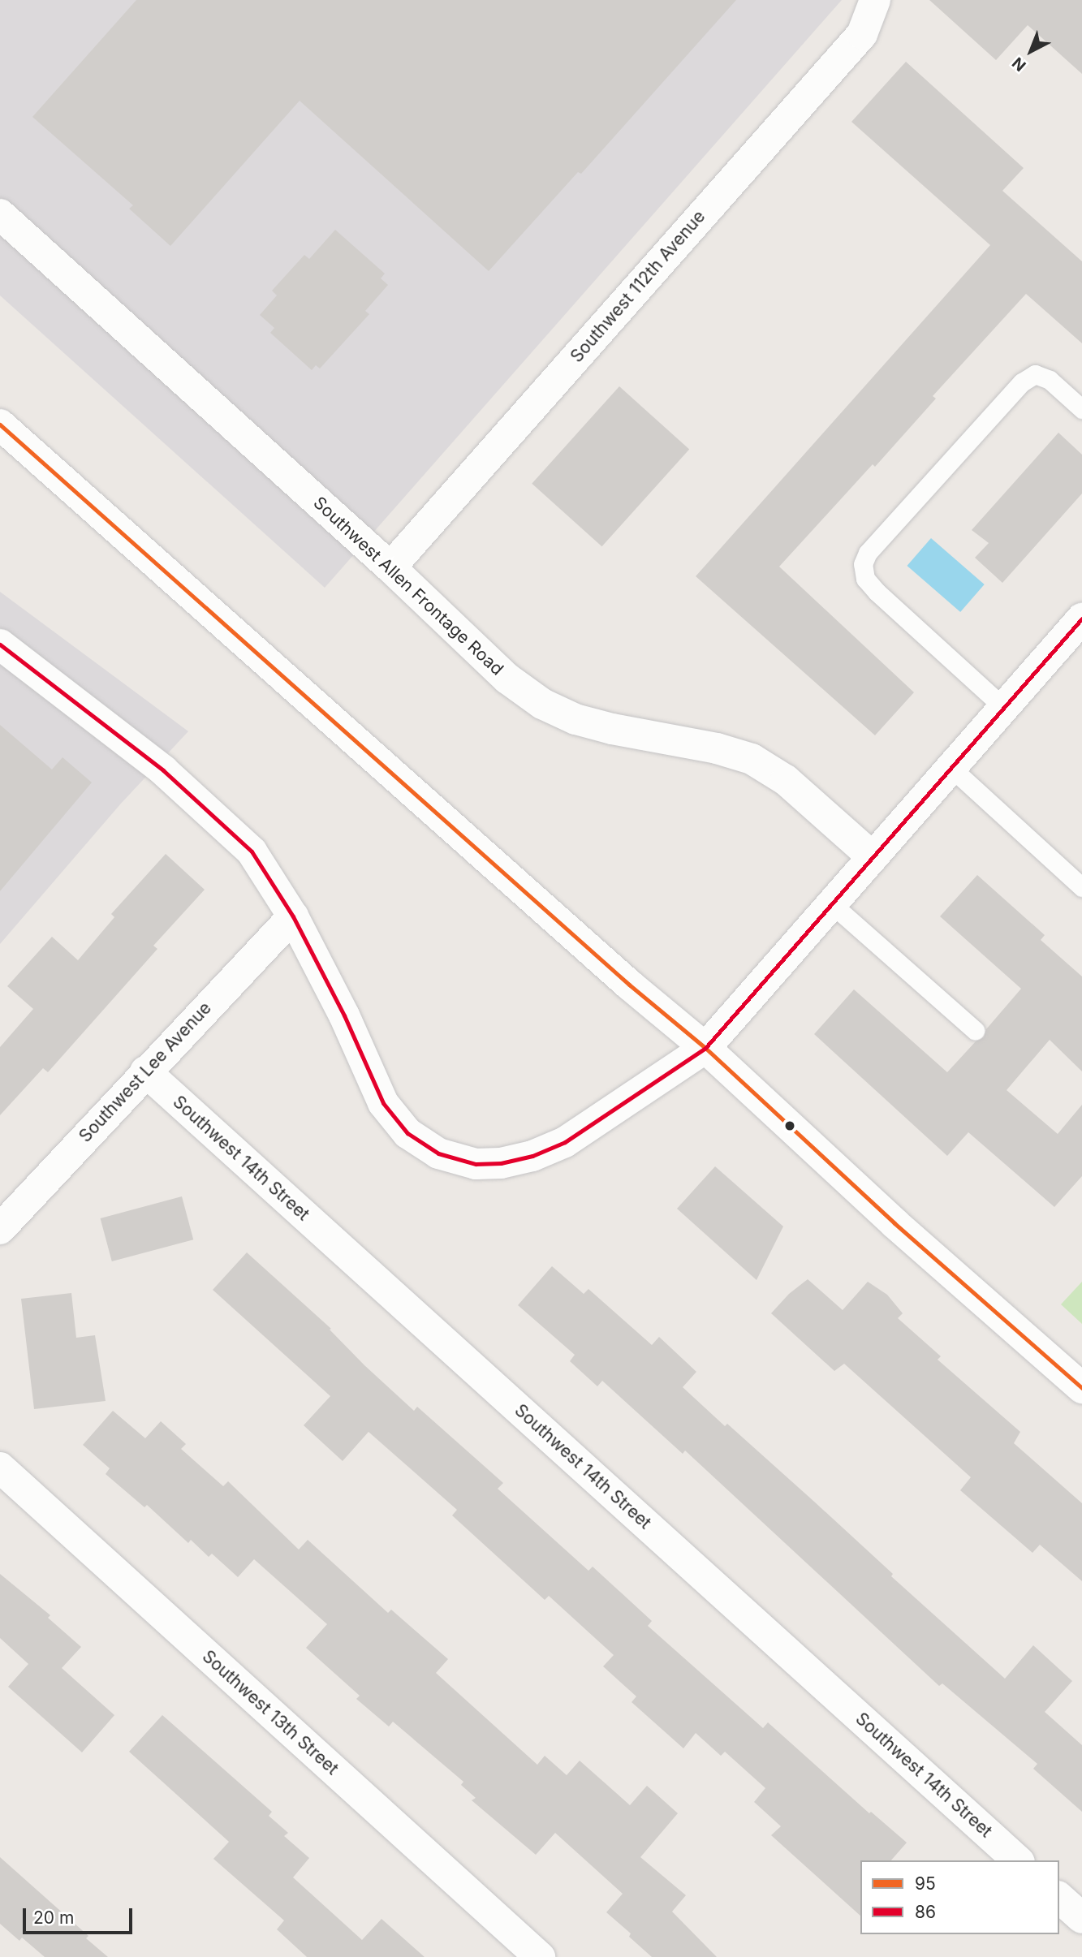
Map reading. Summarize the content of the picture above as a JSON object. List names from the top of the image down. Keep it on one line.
{"streets":{"street":["Southwest 112th Avenue","Southwest Allen Frontage Road","Southwest Lee Avenue","Southwest 14th Street","Southwest 13th Street"]},"crossings":[["Southwest 112th Avenue","Southwest Allen Frontage Road"],["Southwest Lee Avenue","Southwest 14th Street"]],"lines":["transit line 95","transit line 86"],"legend":["95","86"],"scale_bar":"20 m","north":"bottom left"}
